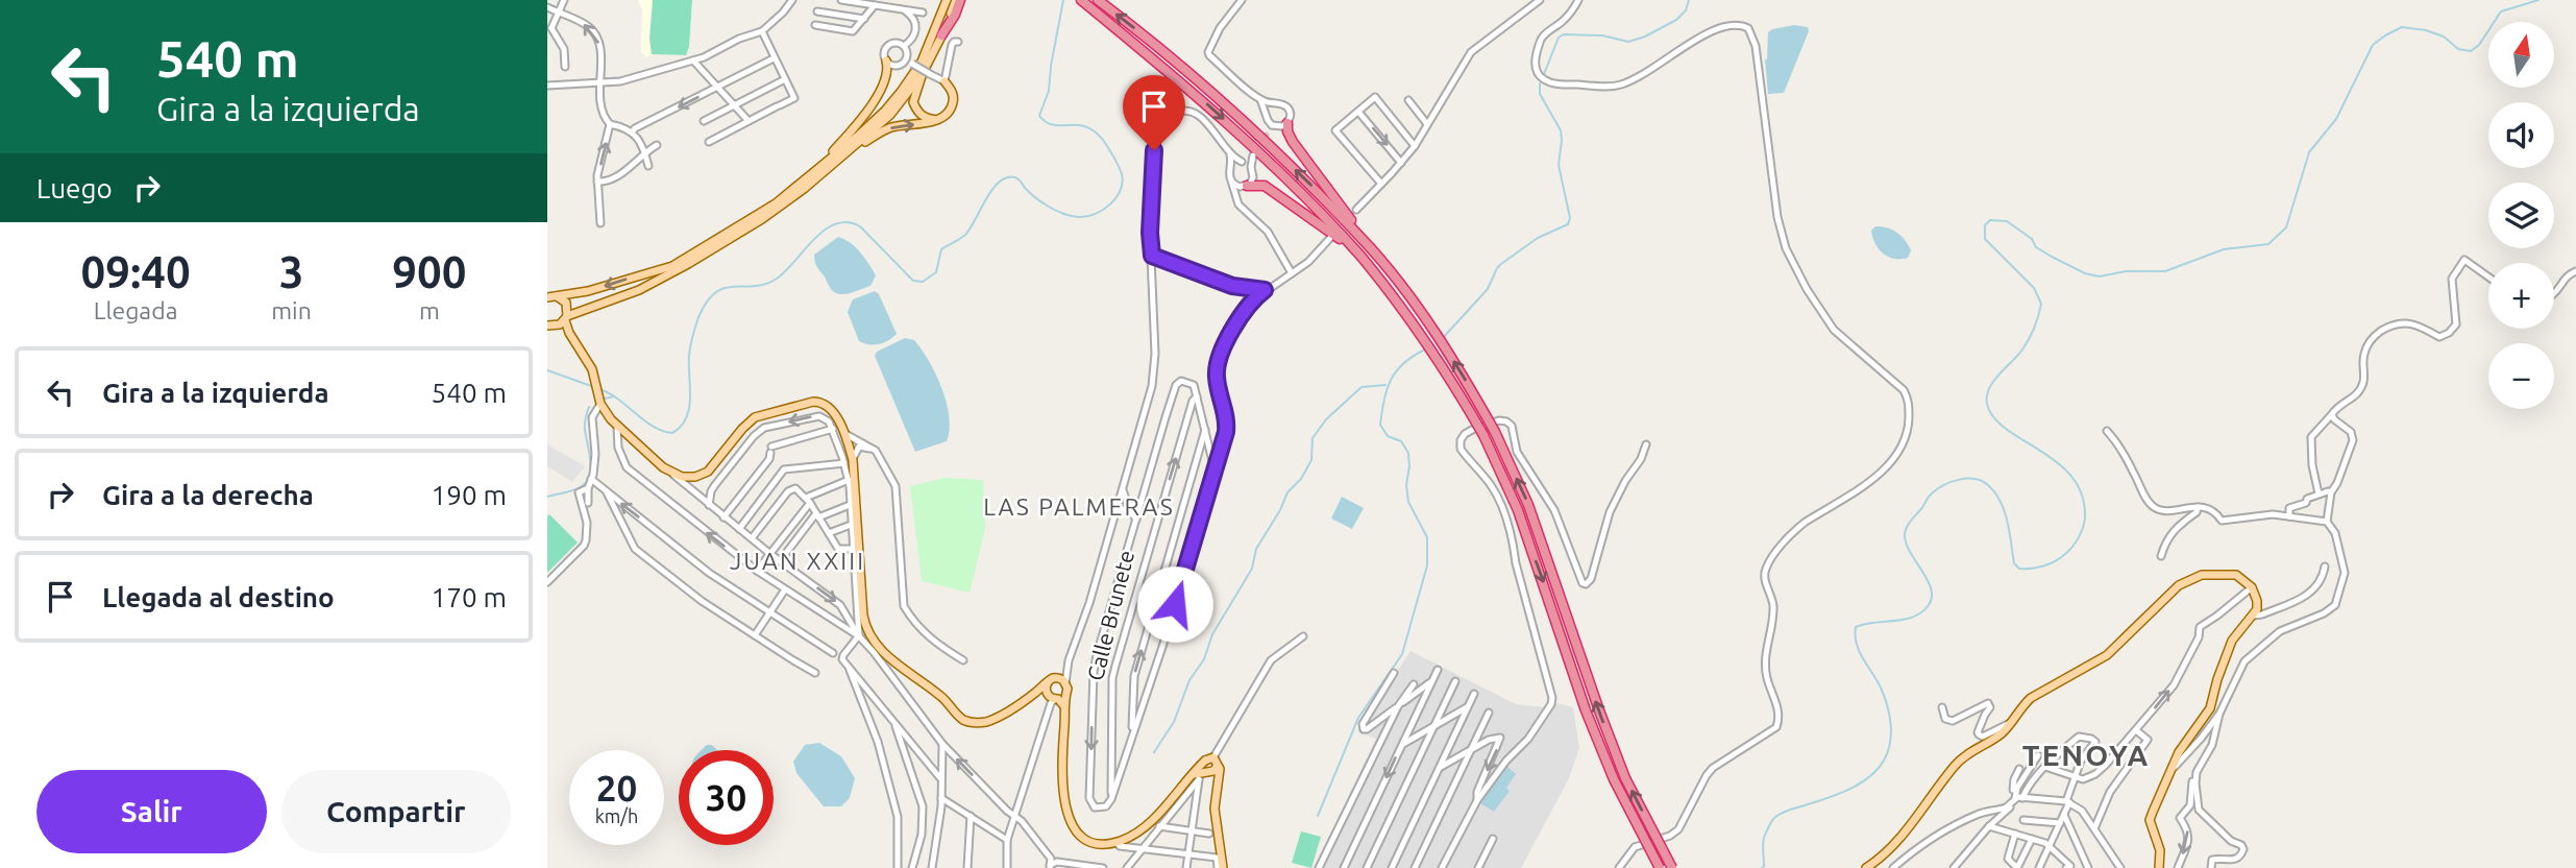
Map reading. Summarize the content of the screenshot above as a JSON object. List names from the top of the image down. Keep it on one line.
{"streets":{"street":["Calle Brunete"]},"districts":["LAS PALMERAS","JUAN XXIII","TENOYA"],"north":"top","page":{"turn":["540 m","Gira a la izquierda"],"map_buttons":["+","−"],"then":"Luego","eta":["09:40","Llegada","3","min","900","m"],"list":[{"name":"Gira a la izquierda","value":"540 m"},{"name":"Gira a la derecha","value":"190 m"},{"name":"Llegada al destino","value":"170 m"}],"speed":"20 km/h","limit":"30","buttons":["Salir","Compartir"]}}
